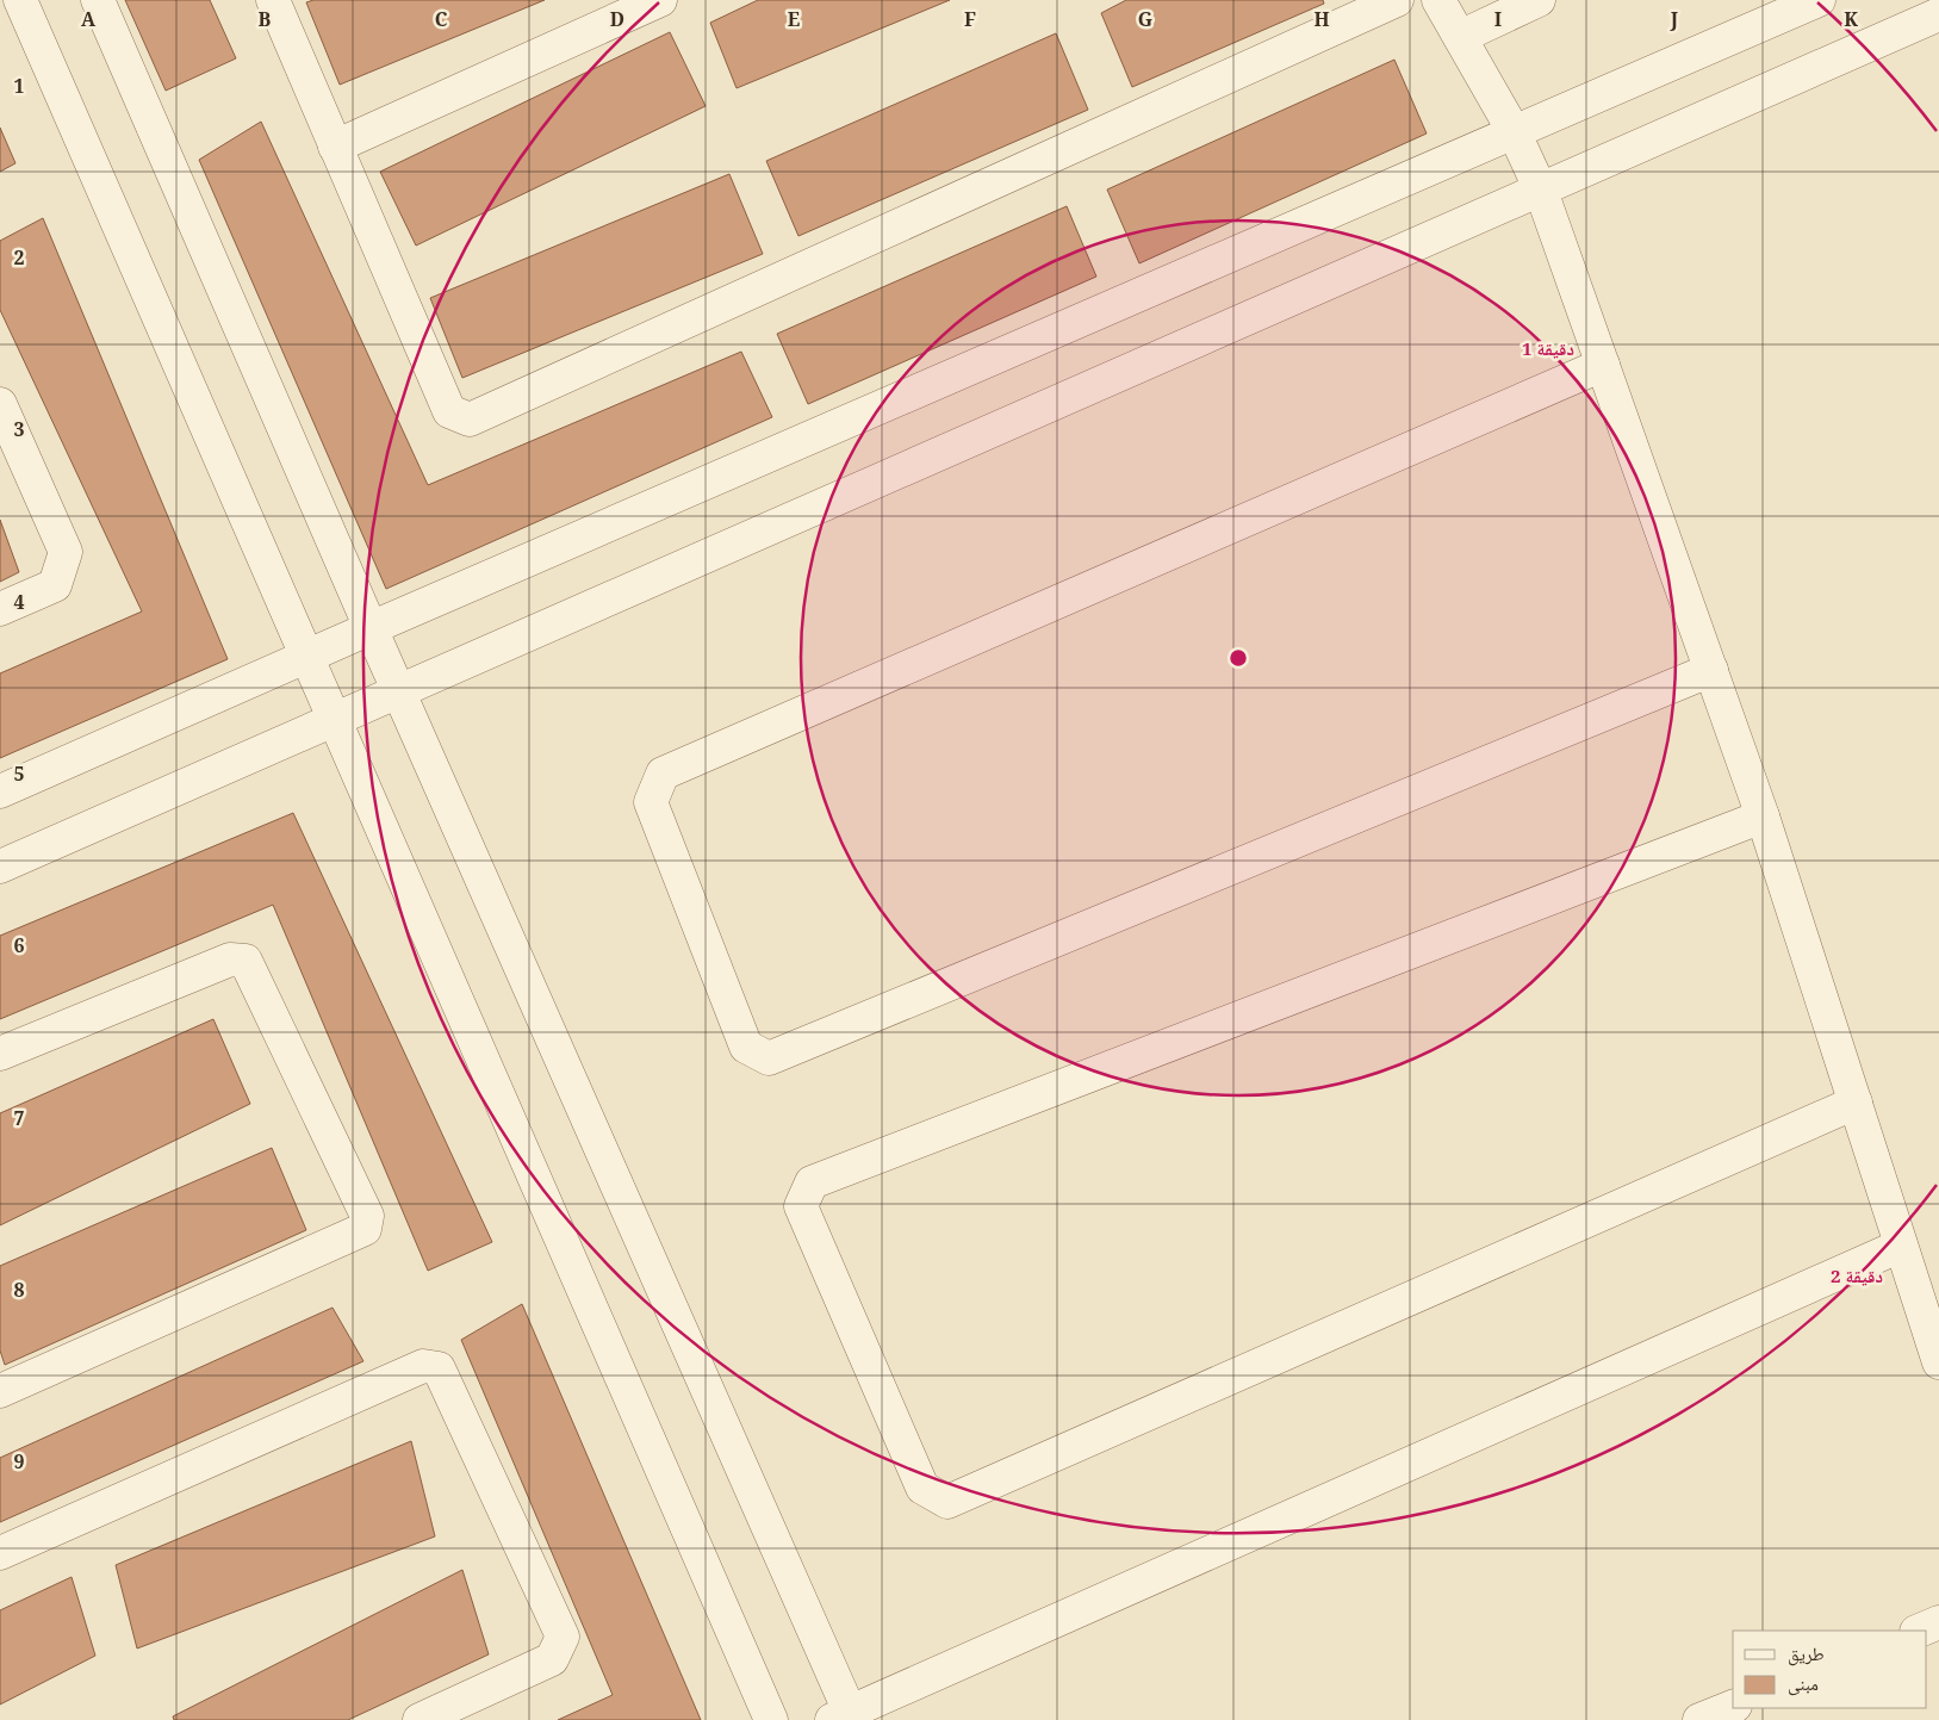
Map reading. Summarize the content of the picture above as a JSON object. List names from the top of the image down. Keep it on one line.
{"legend":["طريق","مبنى"],"grid":{"columns":["A","B","C","D","E","F","G","H","I","J","K"],"rows":["1","2","3","4","5","6","7","8","9"]},"rings":["1 دقيقة","2 دقيقة"]}
